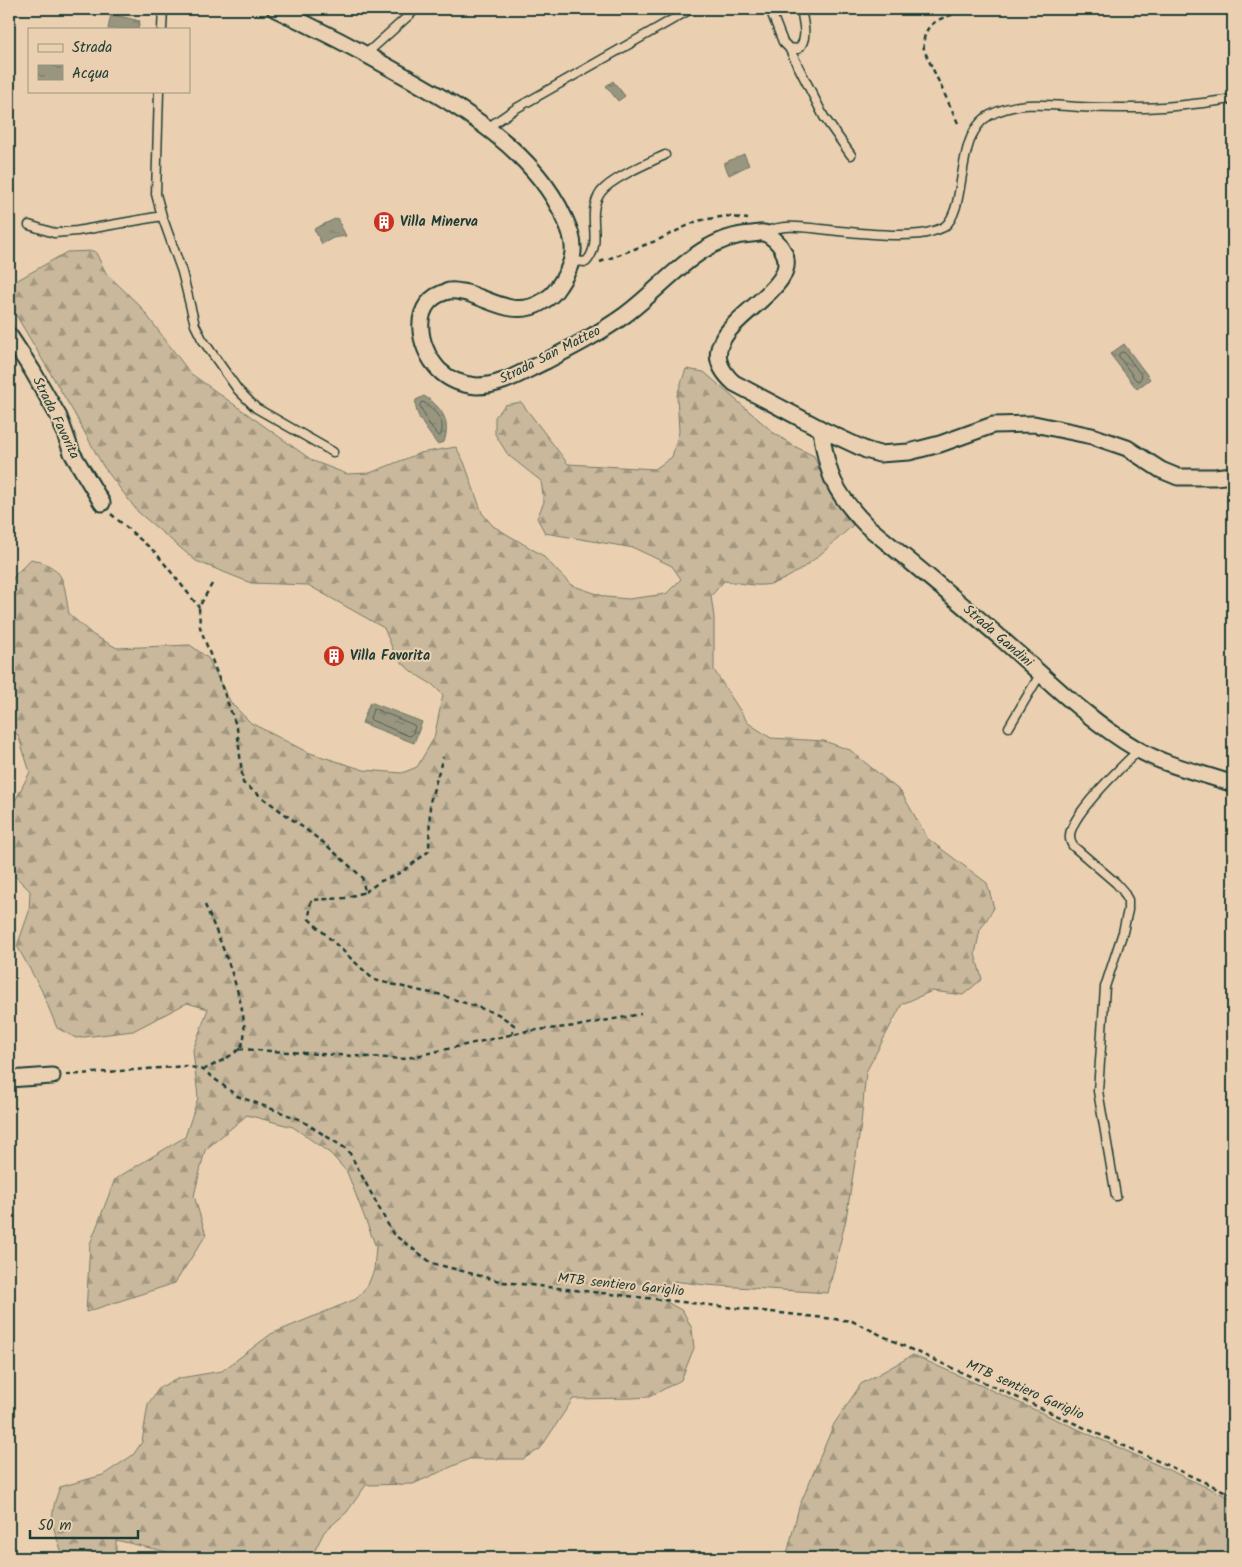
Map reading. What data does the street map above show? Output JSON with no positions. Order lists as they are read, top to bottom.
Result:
{
  "streets": {
    "street": ["Strada San Matteo", "Strada Favorita", "Strada Gandini"],
    "path": ["MTB sentiero Gariglio"]
  },
  "places": {
    "building": ["Villa Minerva", "Villa Favorita"]
  },
  "legend": ["Strada", "Acqua"],
  "scale_bar": "50 m"
}
